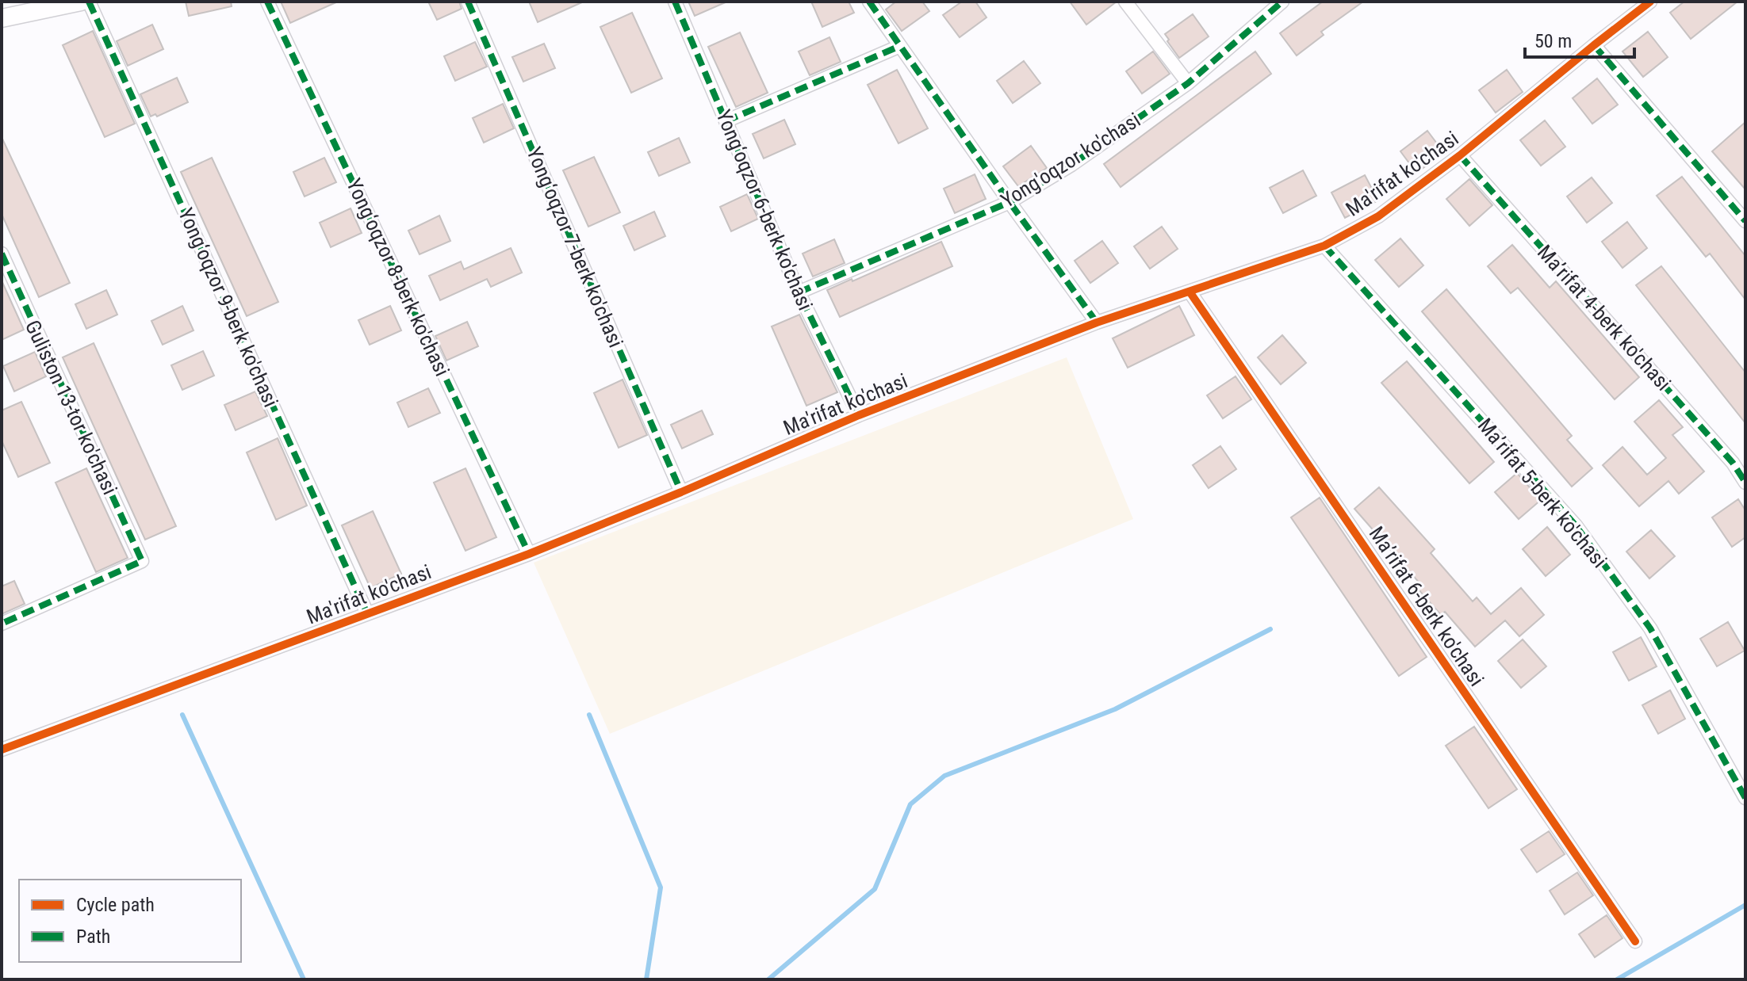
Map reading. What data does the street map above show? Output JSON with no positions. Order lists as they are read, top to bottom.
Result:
{
  "streets": {
    "street": [
      "Yong'oqzor ko'chasi",
      "Ma'rifat ko'chasi",
      "Yong‘oqzor 6-berk ko'chasi",
      "Yong‘oqzor 7-berk ko'chasi",
      "Yong‘oqzor 8-berk ko'chasi",
      "Yong‘oqzor 9-berk ko'chasi",
      "Ma’rifat 4-berk ko'chasi",
      "Guliston 13-tor ko'chasi",
      "Ma’rifat 5-berk ko'chasi",
      "Ma’rifat 6-berk ko'chasi"
    ]
  },
  "crossings": [
    ["Yong'oqzor ko'chasi", "Yong‘oqzor 6-berk ko'chasi"],
    ["Ma'rifat ko'chasi", "Yong‘oqzor 6-berk ko'chasi"],
    ["Ma'rifat ko'chasi", "Yong‘oqzor 7-berk ko'chasi"],
    ["Ma'rifat ko'chasi", "Yong‘oqzor 8-berk ko'chasi"],
    ["Ma'rifat ko'chasi", "Yong‘oqzor 9-berk ko'chasi"],
    ["Ma'rifat ko'chasi", "Ma’rifat 4-berk ko'chasi"],
    ["Ma'rifat ko'chasi", "Ma’rifat 5-berk ko'chasi"],
    ["Ma'rifat ko'chasi", "Ma’rifat 6-berk ko'chasi"]
  ],
  "legend": ["Cycle path", "Path"],
  "scale_bar": "50 m"
}
